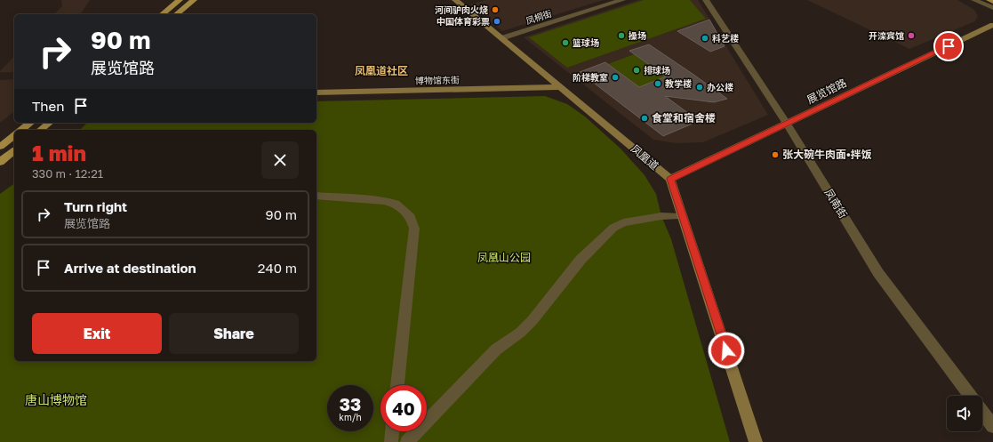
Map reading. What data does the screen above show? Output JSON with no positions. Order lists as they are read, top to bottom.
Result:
{
  "streets": {
    "street": [
      "凤桐街",
      "博物馆东街",
      "展览馆路",
      "凤凰道",
      "凤南街"
    ]
  },
  "crossings": [
    ["凤桐街", "凤凰道"],
    ["博物馆东街", "凤凰道"],
    ["展览馆路", "凤凰道"],
    ["展览馆路", "凤南街"]
  ],
  "districts": ["凤凰道社区"],
  "parks": ["凤凰山公园", "唐山博物馆"],
  "places": [
    "河间驴肉火烧",
    "中国体育彩票",
    "操场",
    "开滦宾馆",
    "科艺楼",
    "篮球场",
    "排球场",
    "阶梯教室",
    "教学楼",
    "办公楼",
    "食堂和宿舍楼",
    "张大碗牛肉面•拌饭"
  ],
  "page": {
    "turn": ["90 m", "展览馆路"],
    "then": "Then",
    "heading": ["1 min", "330 m · 12:21"],
    "list": [
      {
        "name": "Turn right",
        "note": "展览馆路",
        "value": "90 m"
      },
      {
        "name": "Arrive at destination",
        "value": "240 m"
      }
    ],
    "buttons": ["Exit", "Share"],
    "speed": "33 km/h",
    "limit": "40"
  }
}
